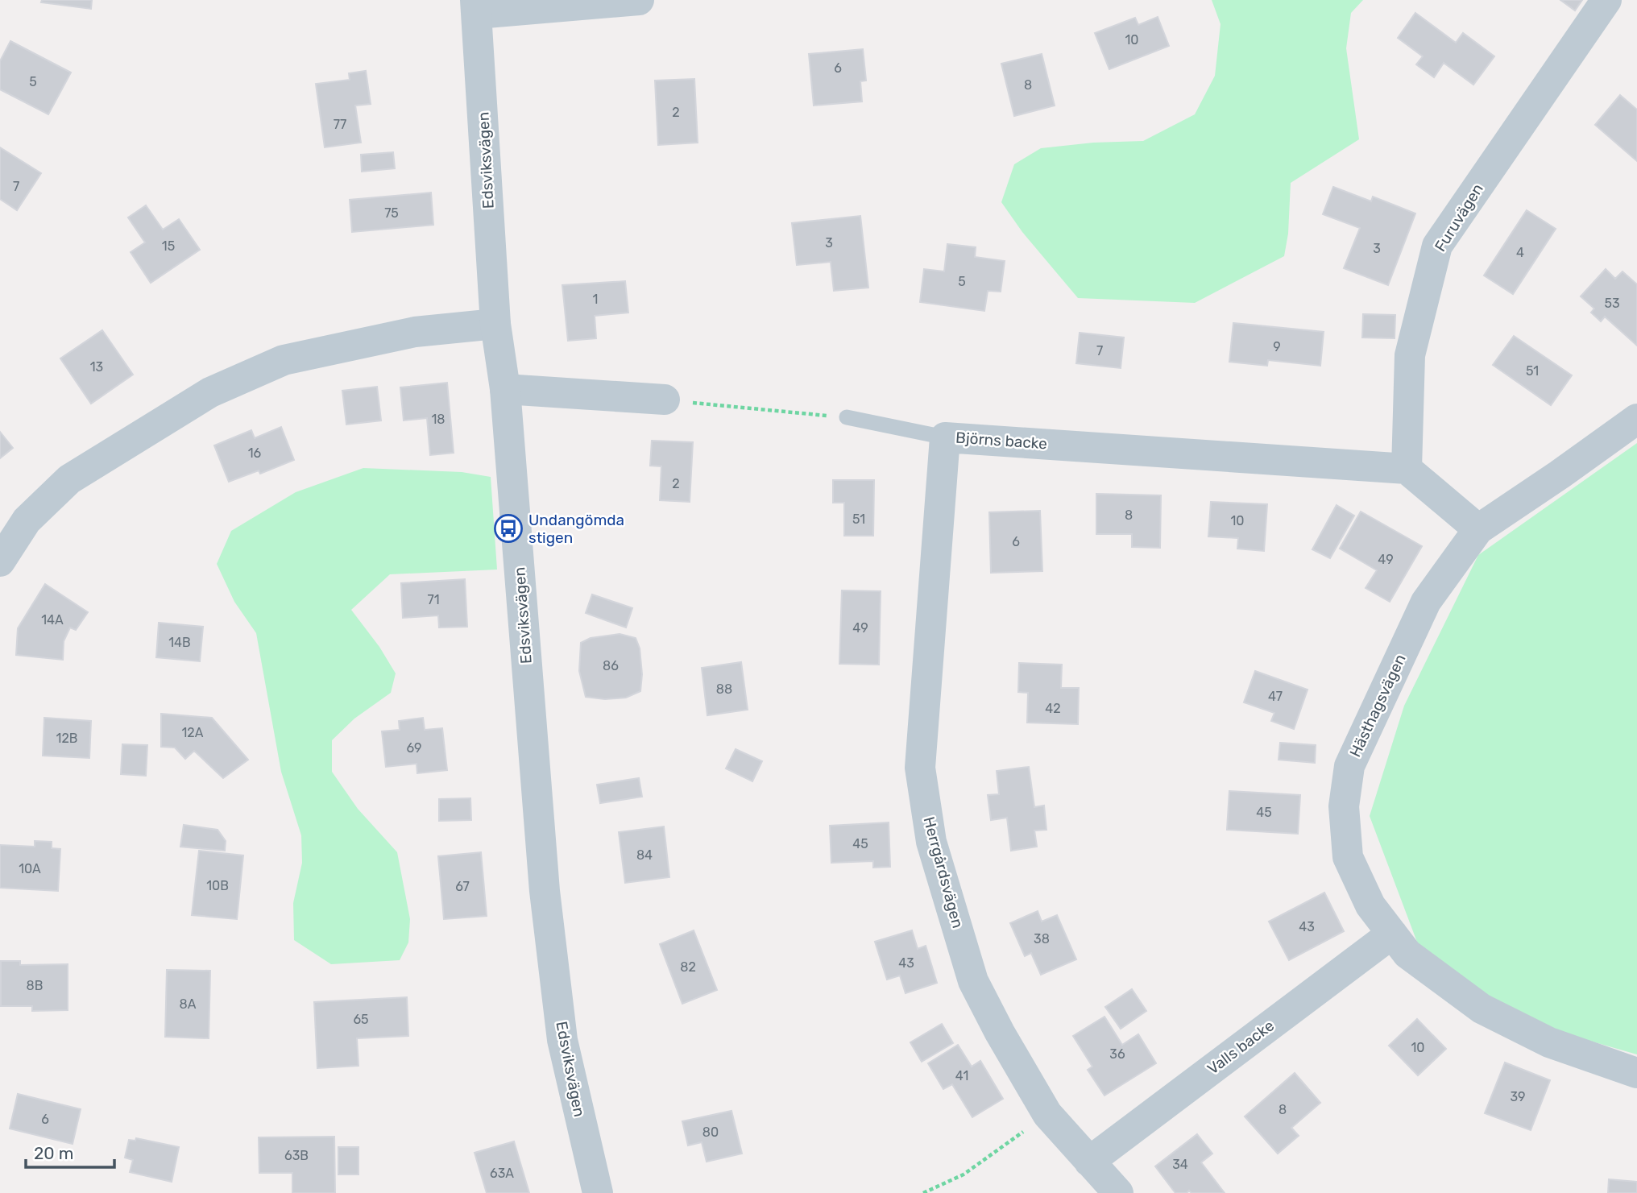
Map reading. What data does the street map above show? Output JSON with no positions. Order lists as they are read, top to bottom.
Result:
{
  "streets": {
    "street": [
      "Edsviksvägen",
      "Furuvägen",
      "Björns backe",
      "Hästhagsvägen",
      "Herrgårdsvägen",
      "Valls backe"
    ]
  },
  "crossings": [
    ["Furuvägen", "Björns backe"],
    ["Björns backe", "Herrgårdsvägen"],
    ["Hästhagsvägen", "Valls backe"],
    ["Herrgårdsvägen", "Valls backe"]
  ],
  "places": {
    "bus stop": ["Undangömda stigen"]
  },
  "house_numbers": [
    "10",
    "6",
    "5",
    "8",
    "2",
    "77",
    "7",
    "75",
    "3",
    "15",
    "3",
    "4",
    "5",
    "1",
    "53",
    "9",
    "7",
    "13",
    "51",
    "18",
    "16",
    "2",
    "8",
    "51",
    "10",
    "6",
    "49",
    "71",
    "14A",
    "49",
    "14B",
    "86",
    "88",
    "47",
    "42",
    "12A",
    "12B",
    "69",
    "45",
    "45",
    "84",
    "10A",
    "10B",
    "67",
    "43",
    "38",
    "43",
    "82",
    "8B",
    "8A",
    "65",
    "10",
    "36",
    "41",
    "39",
    "8",
    "6",
    "80",
    "63B",
    "34",
    "63A"
  ],
  "scale_bar": "20 m"
}
